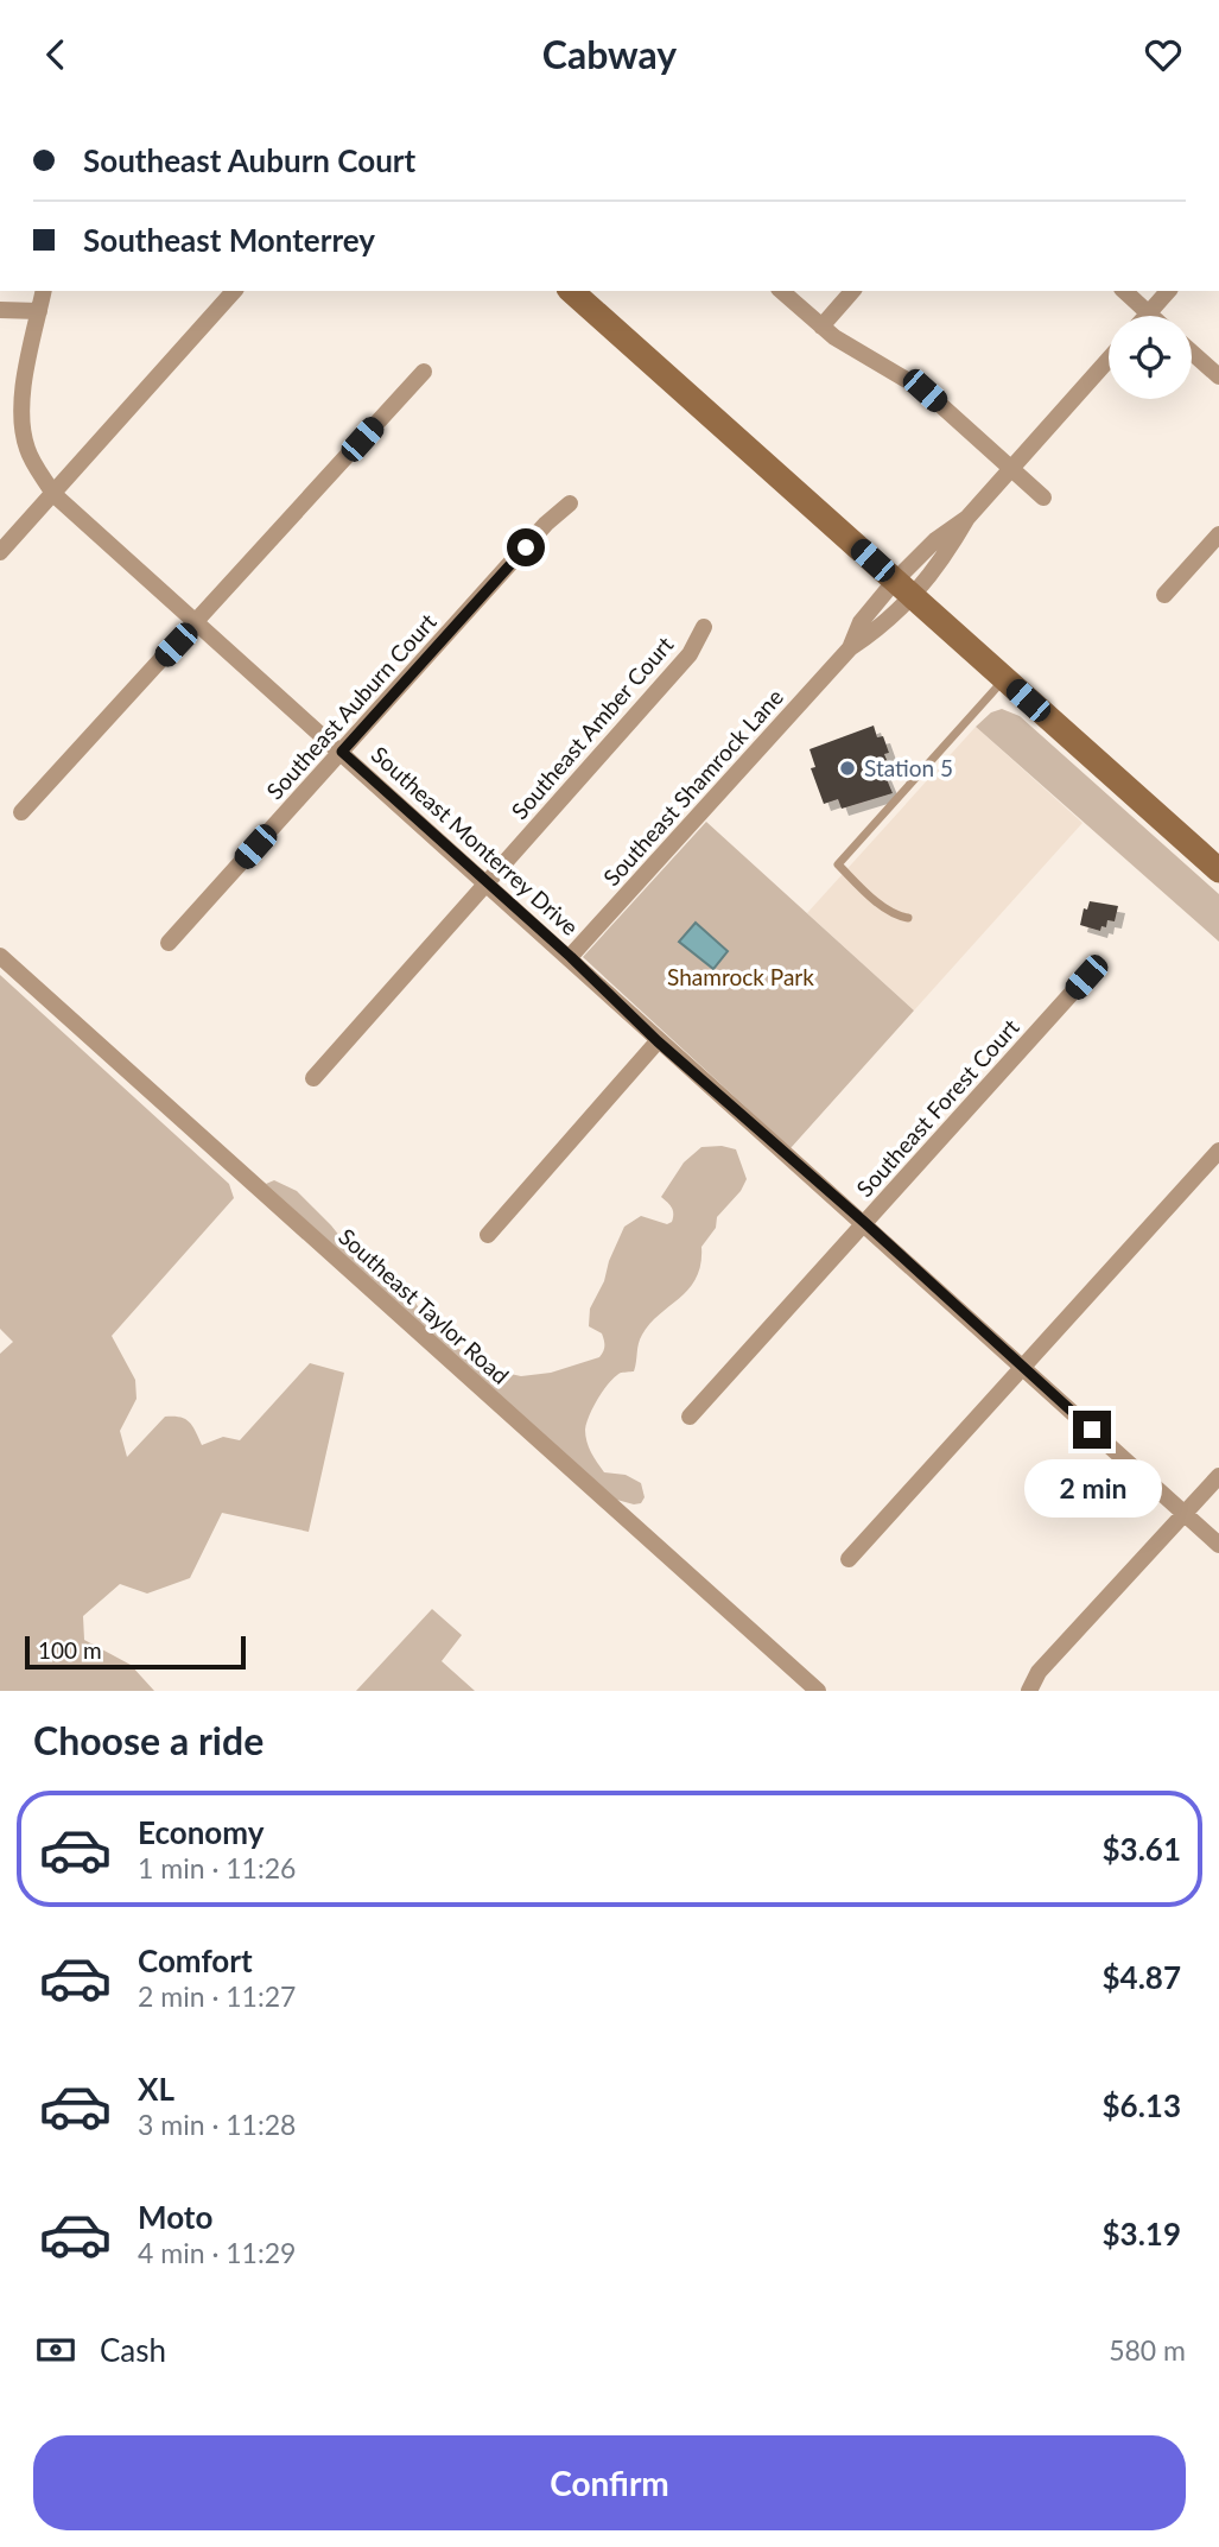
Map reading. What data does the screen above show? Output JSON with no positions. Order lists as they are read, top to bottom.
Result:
{
  "streets": {
    "street": [
      "Southeast Auburn Court",
      "Southeast Amber Court",
      "Southeast Shamrock Lane",
      "Southeast Monterrey Drive",
      "Southeast Forest Court",
      "Southeast Taylor Road"
    ]
  },
  "crossings": [
    ["Southeast Auburn Court", "Southeast Monterrey Drive"],
    ["Southeast Amber Court", "Southeast Monterrey Drive"],
    ["Southeast Shamrock Lane", "Southeast Monterrey Drive"],
    ["Southeast Monterrey Drive", "Southeast Forest Court"]
  ],
  "parks": ["Shamrock Park"],
  "places": ["Station 5"],
  "scale_bar": "100 m",
  "page": {
    "header": "Cabway",
    "banner": ["Southeast Auburn Court", "Southeast Monterrey"],
    "bubble": "2 min",
    "scale": "100 m",
    "heading": "Choose a ride",
    "list": [
      {
        "name": "Economy",
        "note": "1 min · 11:26",
        "value": "$3.61"
      },
      {
        "name": "Comfort",
        "note": "2 min · 11:27",
        "value": "$4.87"
      },
      {
        "name": "XL",
        "note": "3 min · 11:28",
        "value": "$6.13"
      },
      {
        "name": "Moto",
        "note": "4 min · 11:29",
        "value": "$3.19"
      }
    ],
    "pay": ["Cash", "580 m"],
    "buttons": "Confirm"
  }
}
